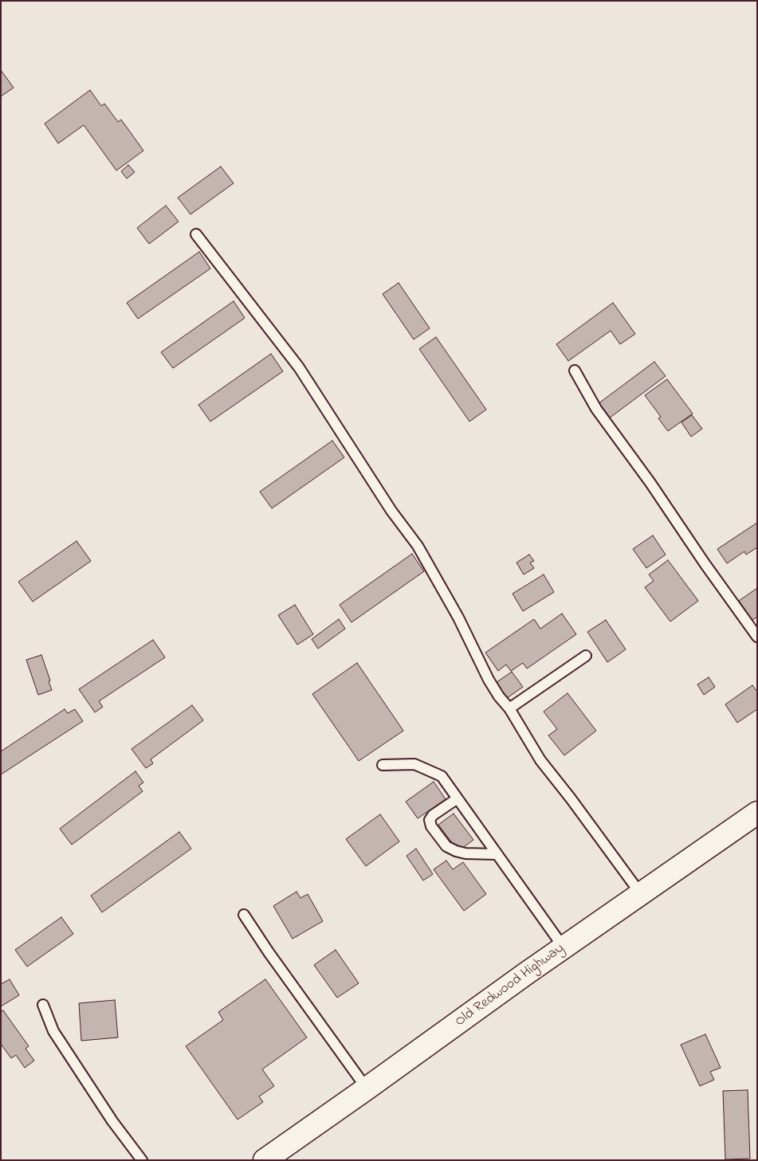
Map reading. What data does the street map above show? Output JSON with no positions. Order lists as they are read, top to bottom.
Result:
{
  "streets": {
    "main road": ["Old Redwood Highway"]
  }
}
